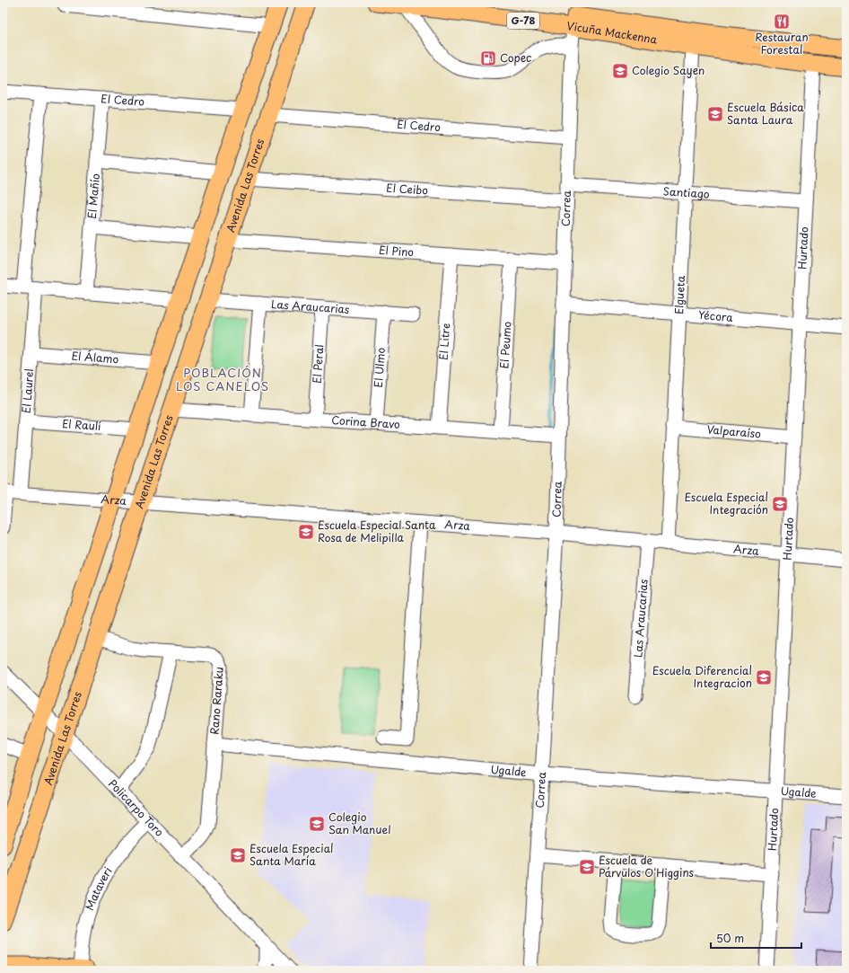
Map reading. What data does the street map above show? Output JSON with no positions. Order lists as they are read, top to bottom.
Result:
{
  "streets": {
    "main road": ["G-78", "Vicuña Mackenna", "Avenida Las Torres"],
    "street": [
      "El Cedro",
      "El Ceibo",
      "Santiago",
      "El Mañío",
      "Correa",
      "Hurtado",
      "El Pino",
      "Elgueta",
      "Las Araucarias",
      "Yécora",
      "El Litre",
      "El Peumo",
      "El Álamo",
      "El Peral",
      "El Ulmo",
      "El Laurel",
      "Corina Bravo",
      "El Raulí",
      "Valparaíso",
      "Arza",
      "Rano Raraku",
      "Ugalde",
      "Policarpo Toro",
      "Mataveri"
    ]
  },
  "crossings": [
    ["Vicuña Mackenna", "Correa"],
    ["Vicuña Mackenna", "Hurtado"],
    ["Vicuña Mackenna", "Elgueta"],
    ["El Cedro", "Avenida Las Torres"],
    ["El Cedro", "El Mañío"],
    ["El Cedro", "Correa"],
    ["El Cedro", "El Laurel"],
    ["Avenida Las Torres", "El Ceibo"],
    ["Avenida Las Torres", "El Pino"],
    ["Avenida Las Torres", "Las Araucarias"],
    ["Avenida Las Torres", "Corina Bravo"],
    ["Avenida Las Torres", "Arza"],
    ["Avenida Las Torres", "Rano Raraku"],
    ["Avenida Las Torres", "Policarpo Toro"],
    ["El Ceibo", "Correa"],
    ["Santiago", "Correa"],
    ["Santiago", "Hurtado"],
    ["Santiago", "Elgueta"],
    ["Correa", "El Pino"],
    ["Correa", "Yécora"],
    ["Correa", "Corina Bravo"],
    ["Correa", "Arza"],
    ["Correa", "Ugalde"],
    ["Hurtado", "Yécora"],
    ["Hurtado", "Valparaíso"],
    ["Hurtado", "Arza"],
    ["Hurtado", "Ugalde"],
    ["El Pino", "El Litre"],
    ["El Pino", "El Peumo"],
    ["Elgueta", "Yécora"],
    ["Elgueta", "Valparaíso"],
    ["Elgueta", "Arza"],
    ["Las Araucarias", "El Peral"],
    ["Las Araucarias", "El Ulmo"],
    ["Las Araucarias", "Arza"],
    ["El Litre", "Corina Bravo"],
    ["El Peumo", "Corina Bravo"],
    ["El Álamo", "El Laurel"],
    ["El Peral", "Corina Bravo"],
    ["El Ulmo", "Corina Bravo"],
    ["El Laurel", "El Raulí"],
    ["El Laurel", "Arza"],
    ["Rano Raraku", "Ugalde"],
    ["Rano Raraku", "Policarpo Toro"],
    ["Policarpo Toro", "Mataveri"]
  ],
  "districts": ["POBLACIÓN LOS CANELOS"],
  "places": {
    "restaurant": ["Restauran Forestal"],
    "fuel station": ["Copec"],
    "school or university": [
      "Colegio Sayen",
      "Escuela Básica Santa Laura",
      "Escuela Especial Integración",
      "Escuela Especial Santa Rosa de Melipilla",
      "Escuela Diferencial Integracion",
      "Colegio San Manuel",
      "Escuela Especial Santa María",
      "Escuela de Párvulos O'Higgins"
    ]
  },
  "scale_bar": "50 m"
}
